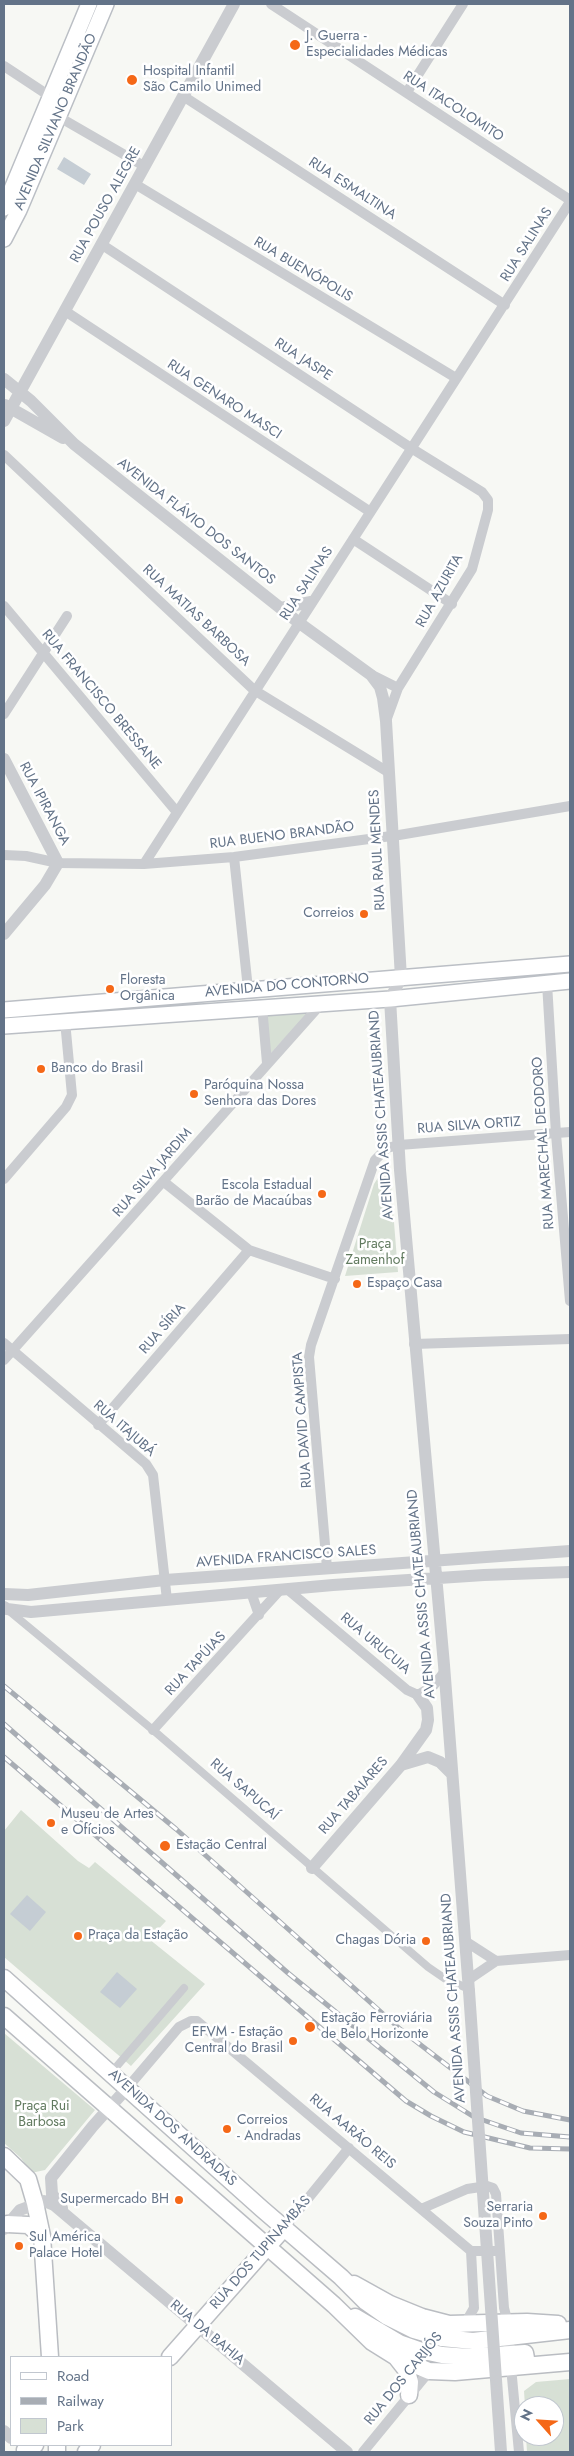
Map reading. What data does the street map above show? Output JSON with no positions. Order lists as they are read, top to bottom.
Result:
{
  "streets": {
    "main road": [
      "AVENIDA SILVIANO BRANDÃO",
      "AVENIDA DO CONTORNO",
      "AVENIDA DOS ANDRADAS",
      "RUA DOS TUPINAMBÁS"
    ],
    "street": [
      "RUA ITACOLOMITO",
      "RUA ESMALTINA",
      "RUA POUSO ALEGRE",
      "RUA SALINAS",
      "RUA BUENÓPOLIS",
      "RUA JASPE",
      "RUA GENARO MASCI",
      "AVENIDA FLÁVIO DOS SANTOS",
      "RUA AZURITA",
      "RUA MATIAS BARBOSA",
      "RUA FRANCISCO BRESSANE",
      "RUA IPIRANGA",
      "RUA BUENO BRANDÃO",
      "RUA RAUL MENDES",
      "AVENIDA ASSIS CHATEAUBRIAND",
      "RUA SILVA ORTIZ",
      "RUA MARECHAL DEODORO",
      "RUA SILVA JARDIM",
      "RUA SÍRIA",
      "RUA DAVID CAMPISTA",
      "RUA ITAJUBÁ",
      "AVENIDA FRANCISCO SALES",
      "RUA URUCUIA",
      "RUA TAPÚIAS",
      "RUA SAPUCAÍ",
      "RUA TABAIARES",
      "RUA AARÃO REIS",
      "RUA DA BAHIA",
      "RUA DOS CARIJÓS"
    ]
  },
  "crossings": [
    ["RUA ITACOLOMITO", "RUA SALINAS"],
    ["RUA ESMALTINA", "RUA POUSO ALEGRE"],
    ["RUA ESMALTINA", "RUA SALINAS"],
    ["RUA POUSO ALEGRE", "RUA BUENÓPOLIS"],
    ["RUA POUSO ALEGRE", "RUA JASPE"],
    ["RUA POUSO ALEGRE", "RUA GENARO MASCI"],
    ["RUA POUSO ALEGRE", "AVENIDA FLÁVIO DOS SANTOS"],
    ["RUA SALINAS", "RUA BUENÓPOLIS"],
    ["RUA SALINAS", "RUA JASPE"],
    ["RUA SALINAS", "RUA GENARO MASCI"],
    ["RUA SALINAS", "AVENIDA FLÁVIO DOS SANTOS"],
    ["RUA SALINAS", "RUA MATIAS BARBOSA"],
    ["RUA SALINAS", "RUA FRANCISCO BRESSANE"],
    ["RUA SALINAS", "RUA BUENO BRANDÃO"],
    ["RUA JASPE", "RUA AZURITA"],
    ["RUA AZURITA", "RUA RAUL MENDES"],
    ["RUA MATIAS BARBOSA", "RUA RAUL MENDES"],
    ["RUA BUENO BRANDÃO", "RUA RAUL MENDES"],
    ["RUA RAUL MENDES", "AVENIDA DO CONTORNO"],
    ["RUA RAUL MENDES", "AVENIDA ASSIS CHATEAUBRIAND"],
    ["AVENIDA DO CONTORNO", "AVENIDA ASSIS CHATEAUBRIAND"],
    ["AVENIDA DO CONTORNO", "RUA MARECHAL DEODORO"],
    ["AVENIDA DO CONTORNO", "RUA SILVA JARDIM"],
    ["AVENIDA ASSIS CHATEAUBRIAND", "RUA SILVA ORTIZ"],
    ["AVENIDA ASSIS CHATEAUBRIAND", "RUA DAVID CAMPISTA"],
    ["AVENIDA ASSIS CHATEAUBRIAND", "AVENIDA FRANCISCO SALES"],
    ["AVENIDA ASSIS CHATEAUBRIAND", "RUA SAPUCAÍ"],
    ["AVENIDA ASSIS CHATEAUBRIAND", "RUA TABAIARES"],
    ["RUA SILVA ORTIZ", "RUA MARECHAL DEODORO"],
    ["RUA SILVA ORTIZ", "RUA DAVID CAMPISTA"],
    ["RUA SILVA JARDIM", "RUA ITAJUBÁ"],
    ["RUA SÍRIA", "RUA ITAJUBÁ"],
    ["RUA DAVID CAMPISTA", "AVENIDA FRANCISCO SALES"],
    ["RUA ITAJUBÁ", "AVENIDA FRANCISCO SALES"],
    ["RUA URUCUIA", "RUA TAPÚIAS"],
    ["RUA TAPÚIAS", "RUA SAPUCAÍ"],
    ["RUA SAPUCAÍ", "RUA TABAIARES"],
    ["AVENIDA DOS ANDRADAS", "RUA AARÃO REIS"],
    ["AVENIDA DOS ANDRADAS", "RUA DOS TUPINAMBÁS"],
    ["AVENIDA DOS ANDRADAS", "RUA DOS CARIJÓS"],
    ["RUA AARÃO REIS", "RUA DOS TUPINAMBÁS"],
    ["RUA DOS TUPINAMBÁS", "RUA DA BAHIA"]
  ],
  "parks": ["Praça Zamenhof", "Praça Rui Barbosa"],
  "places": [
    "J. Guerra - Especialidades Médicas",
    "Hospital Infantil São Camilo Unimed",
    "Correios",
    "Floresta Orgânica",
    "Banco do Brasil",
    "Paróquina Nossa Senhora das Dores",
    "Escola Estadual Barão de Macaúbas",
    "Espaço Casa",
    "Museu de Artes e Ofícios",
    "Estação Central",
    "Praça da Estação",
    "Chagas Dória",
    "Estação Ferroviária de Belo Horizonte",
    "EFVM - Estação Central do Brasil",
    "Correios - Andradas",
    "Supermercado BH",
    "Serraria Souza Pinto",
    "Sul América Palace Hotel"
  ],
  "legend": ["Road", "Railway", "Park"],
  "north": "top left"
}
